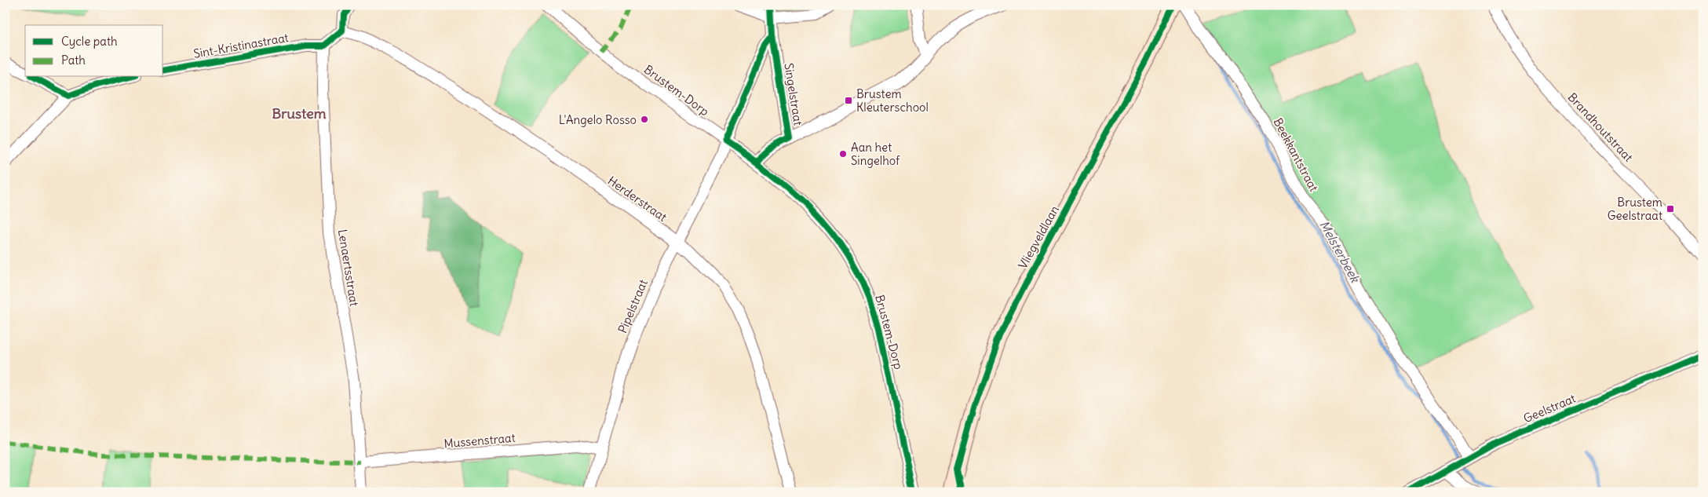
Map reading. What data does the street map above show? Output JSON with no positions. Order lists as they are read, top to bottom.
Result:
{
  "streets": {
    "main road": ["Vliegveldlaan"],
    "street": [
      "Sint-Kristinastraat",
      "Brustem-Dorp",
      "Singelstraat",
      "Brandhoutstraat",
      "Beekkantstraat",
      "Herderstraat",
      "Lenaertsstraat",
      "Pipelstraat",
      "Geelstraat",
      "Mussenstraat"
    ]
  },
  "crossings": [
    ["Sint-Kristinastraat", "Lenaertsstraat"],
    ["Brustem-Dorp", "Singelstraat"],
    ["Brustem-Dorp", "Pipelstraat"],
    ["Beekkantstraat", "Geelstraat"],
    ["Herderstraat", "Pipelstraat"],
    ["Lenaertsstraat", "Mussenstraat"],
    ["Pipelstraat", "Mussenstraat"]
  ],
  "districts": ["Brustem"],
  "water": ["Melsterbeek"],
  "places": {
    "transit": ["Brustem Kleuterschool", "Brustem Geelstraat"],
    "other": ["L'Angelo Rosso", "Aan het Singelhof"]
  },
  "legend": ["Cycle path", "Path"]
}
